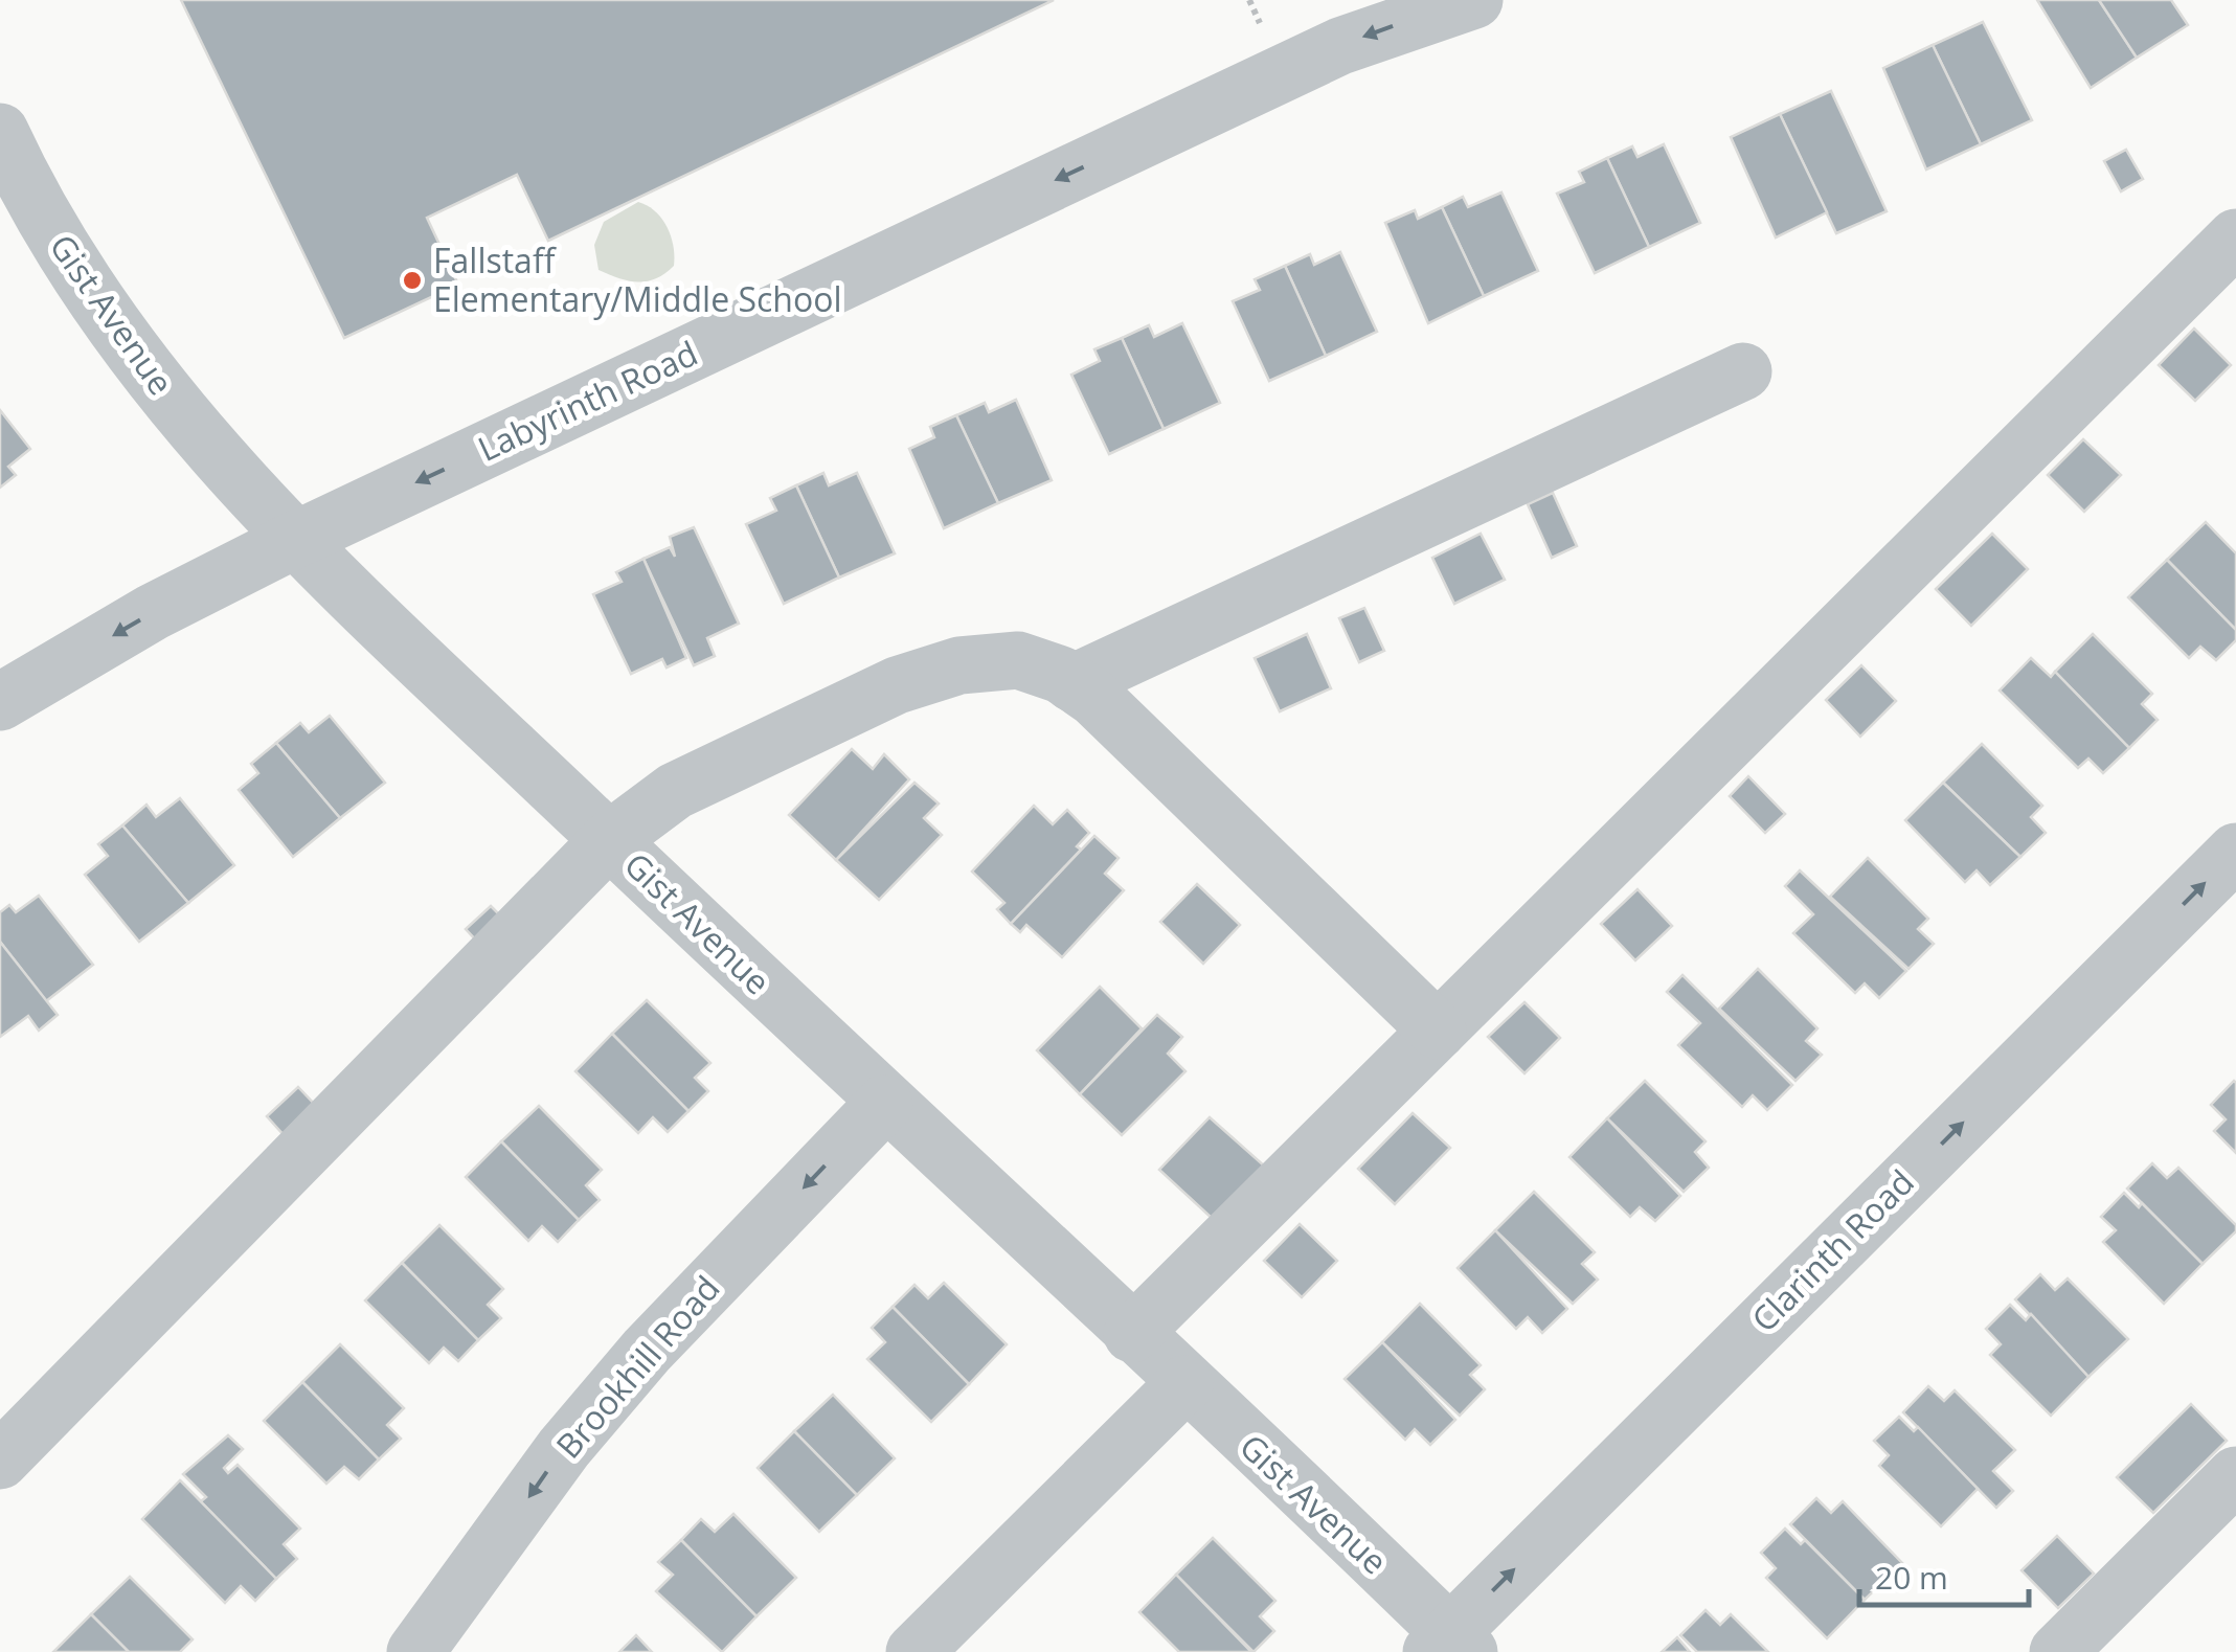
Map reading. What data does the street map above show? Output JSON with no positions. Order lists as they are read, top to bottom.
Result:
{
  "streets": {
    "street": [
      "Gist Avenue",
      "Labyrinth Road",
      "Clarinth Road",
      "Brookhill Road"
    ]
  },
  "crossings": [
    ["Gist Avenue", "Labyrinth Road"],
    ["Gist Avenue", "Clarinth Road"],
    ["Gist Avenue", "Brookhill Road"]
  ],
  "places": ["Fallstaff Elementary/Middle School"],
  "scale_bar": "20 m"
}
